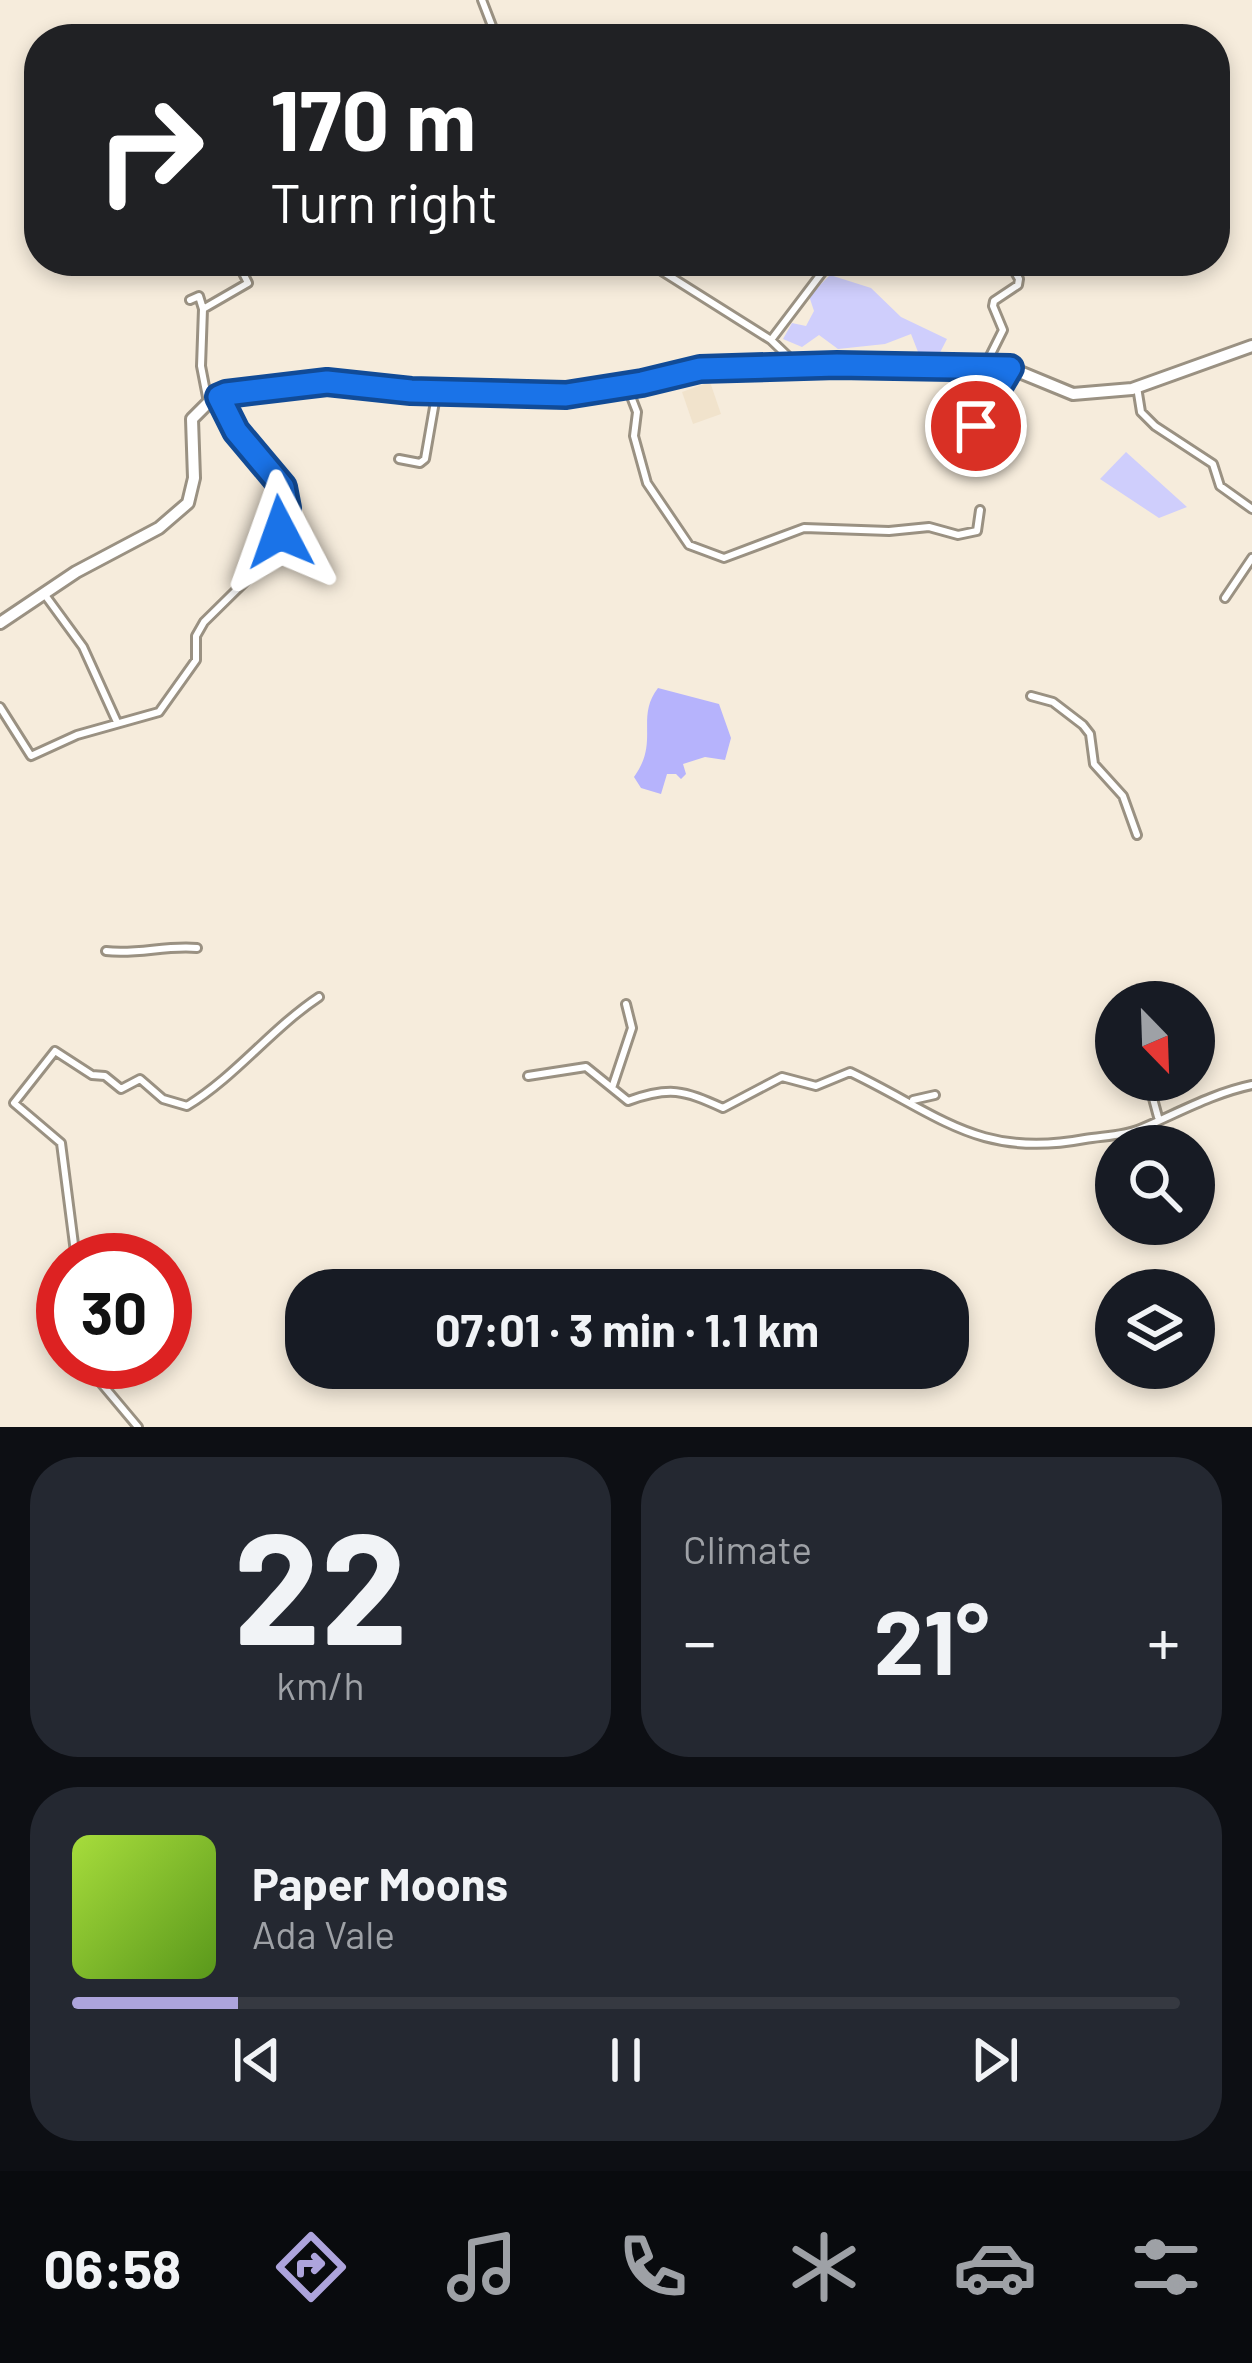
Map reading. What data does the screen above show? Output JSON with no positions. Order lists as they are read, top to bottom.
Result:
{
  "north": "bottom right",
  "page": {
    "turn": ["170 m", "Turn right"],
    "limit": "30",
    "trip": "07:01 · 3 min · 1.1 km",
    "tile": [
      ["22", "km/h"],
      "Climate"
    ],
    "heat": ["−", "21°", "+"],
    "song": ["Paper Moons", "Ada Vale"],
    "tabs": "06:58"
  }
}
